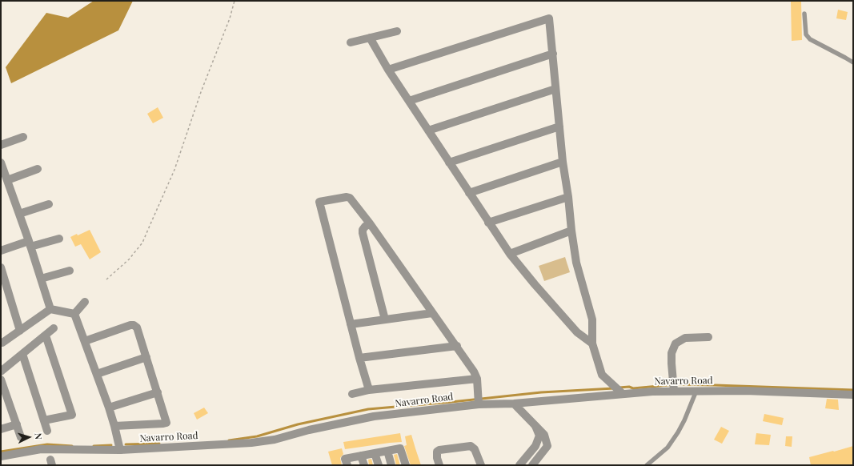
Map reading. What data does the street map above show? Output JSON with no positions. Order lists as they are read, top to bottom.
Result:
{
  "streets": {
    "street": ["Navarro Road"]
  },
  "north": "right"
}
